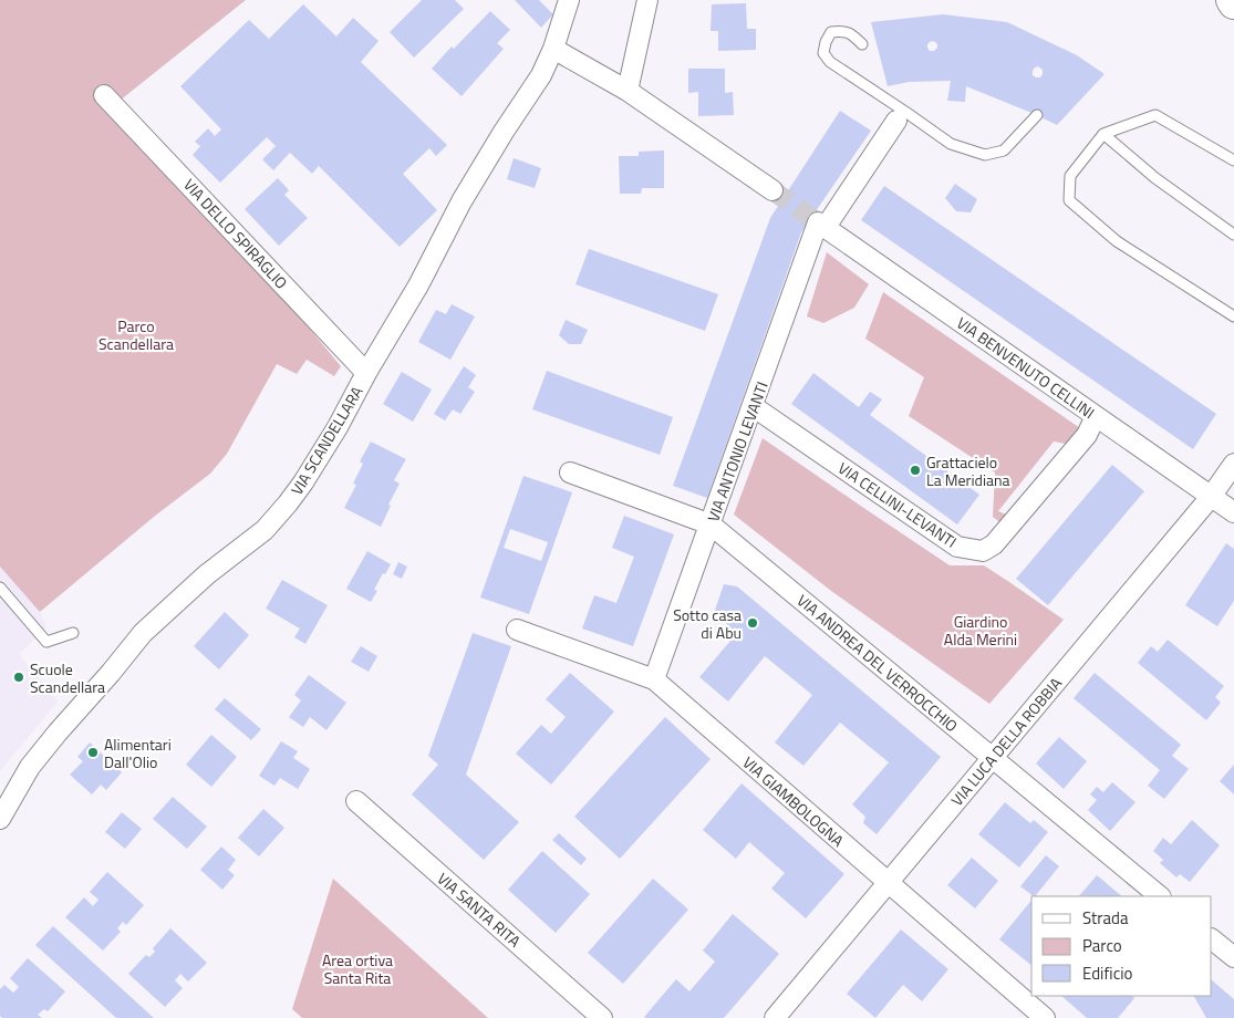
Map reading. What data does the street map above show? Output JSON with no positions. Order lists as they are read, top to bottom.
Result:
{
  "streets": {
    "street": [
      "VIA DELLO SPIRAGLIO",
      "VIA BENVENUTO CELLINI",
      "VIA SCANDELLARA",
      "VIA ANTONIO LEVANTI",
      "VIA CELLINI-LEVANTI",
      "VIA ANDREA DEL VERROCCHIO",
      "VIA LUCA DELLA ROBBIA",
      "VIA GIAMBOLOGNA",
      "VIA SANTA RITA"
    ]
  },
  "crossings": [
    ["VIA DELLO SPIRAGLIO", "VIA SCANDELLARA"],
    ["VIA BENVENUTO CELLINI", "VIA ANTONIO LEVANTI"],
    ["VIA BENVENUTO CELLINI", "VIA CELLINI-LEVANTI"],
    ["VIA BENVENUTO CELLINI", "VIA LUCA DELLA ROBBIA"],
    ["VIA ANTONIO LEVANTI", "VIA CELLINI-LEVANTI"],
    ["VIA ANTONIO LEVANTI", "VIA ANDREA DEL VERROCCHIO"],
    ["VIA ANTONIO LEVANTI", "VIA GIAMBOLOGNA"],
    ["VIA ANDREA DEL VERROCCHIO", "VIA LUCA DELLA ROBBIA"],
    ["VIA LUCA DELLA ROBBIA", "VIA GIAMBOLOGNA"]
  ],
  "parks": ["Parco Scandellara", "Giardino Alda Merini", "Area ortiva Santa Rita"],
  "places": [
    "Grattacielo La Meridiana",
    "Sotto casa di Abu",
    "Scuole Scandellara",
    "Alimentari Dall'Olio"
  ],
  "legend": ["Strada", "Parco", "Edificio"]
}
